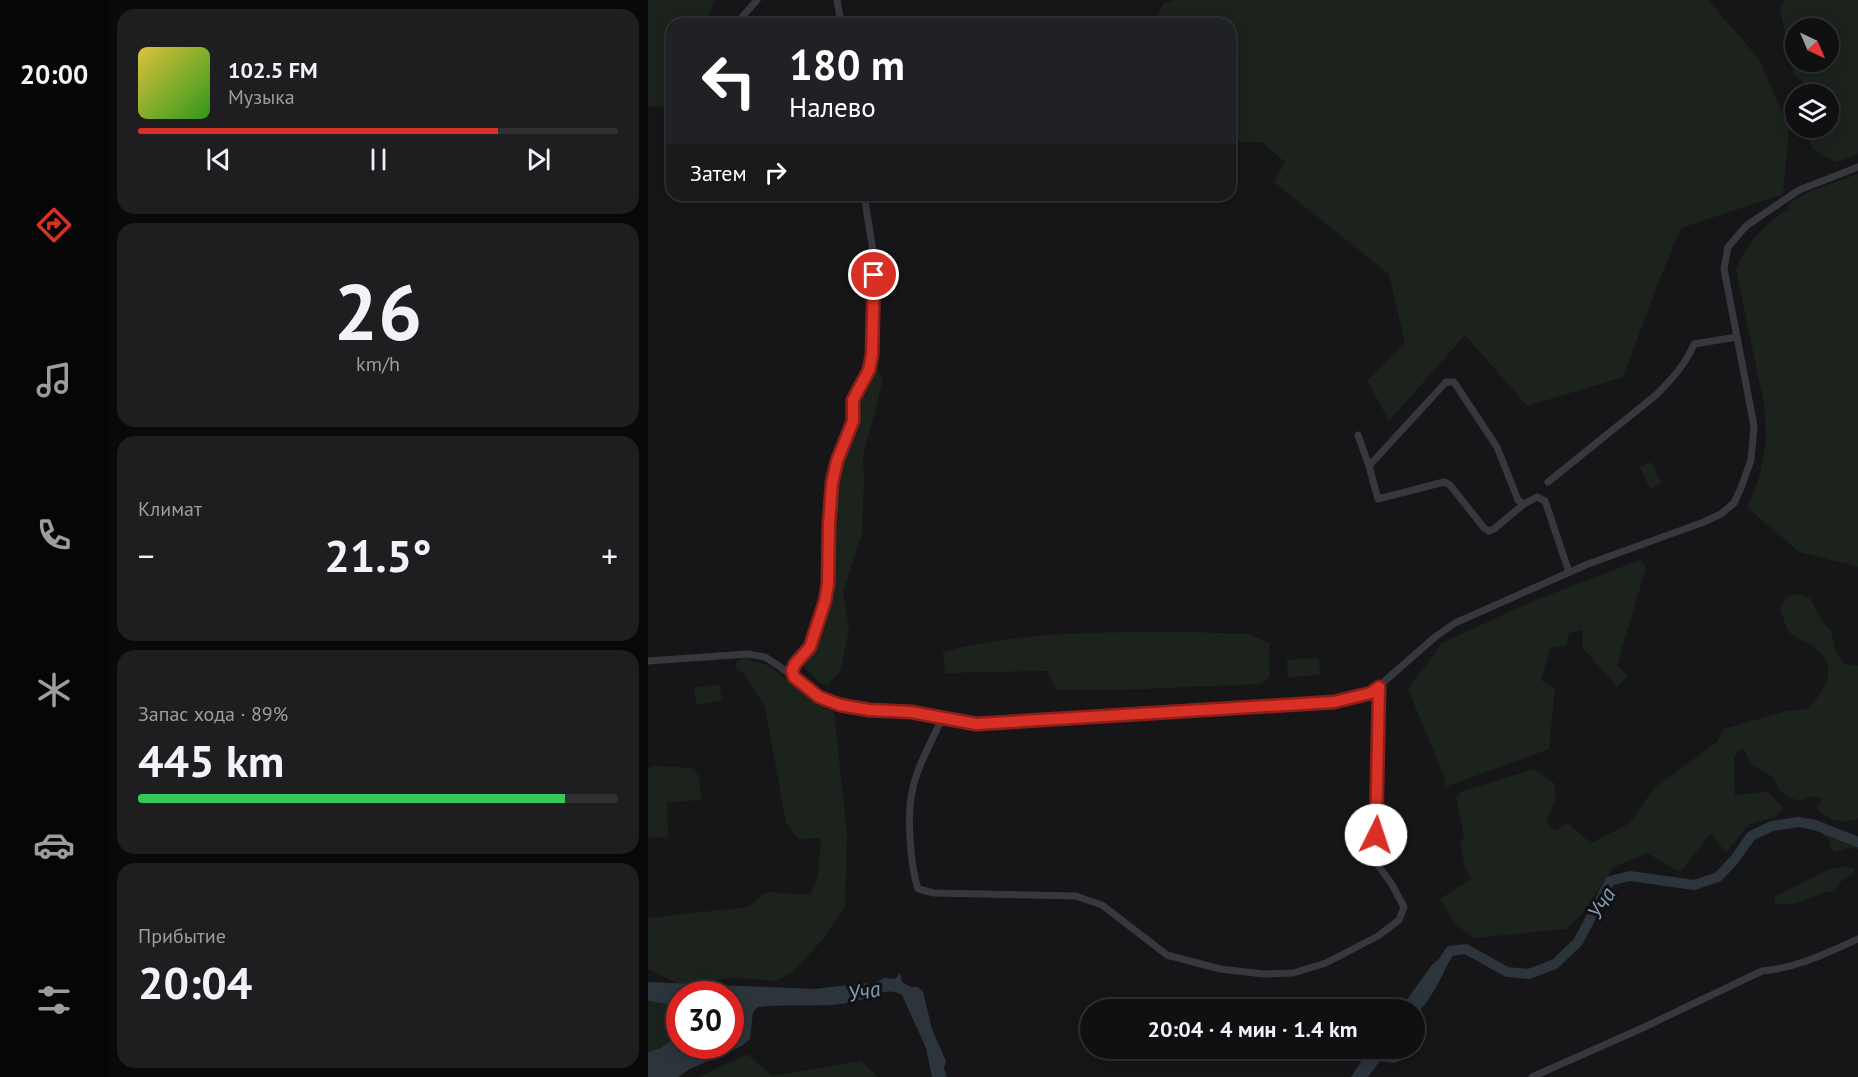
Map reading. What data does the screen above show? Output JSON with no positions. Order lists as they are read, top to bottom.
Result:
{
  "water": ["Уча"],
  "north": "bottom right",
  "page": {
    "tabs": "20:00",
    "turn": ["180 m", "Налево"],
    "song": ["102.5 FM", "Музыка"],
    "then": "Затем",
    "tile": [
      ["26", "km/h"],
      "Климат",
      ["Запас хода · 89%", "445 km"],
      ["Прибытие", "20:04"]
    ],
    "heat": ["−", "21.5°", "+"],
    "limit": "30",
    "trip": "20:04 · 4 мин · 1.4 km"
  }
}
